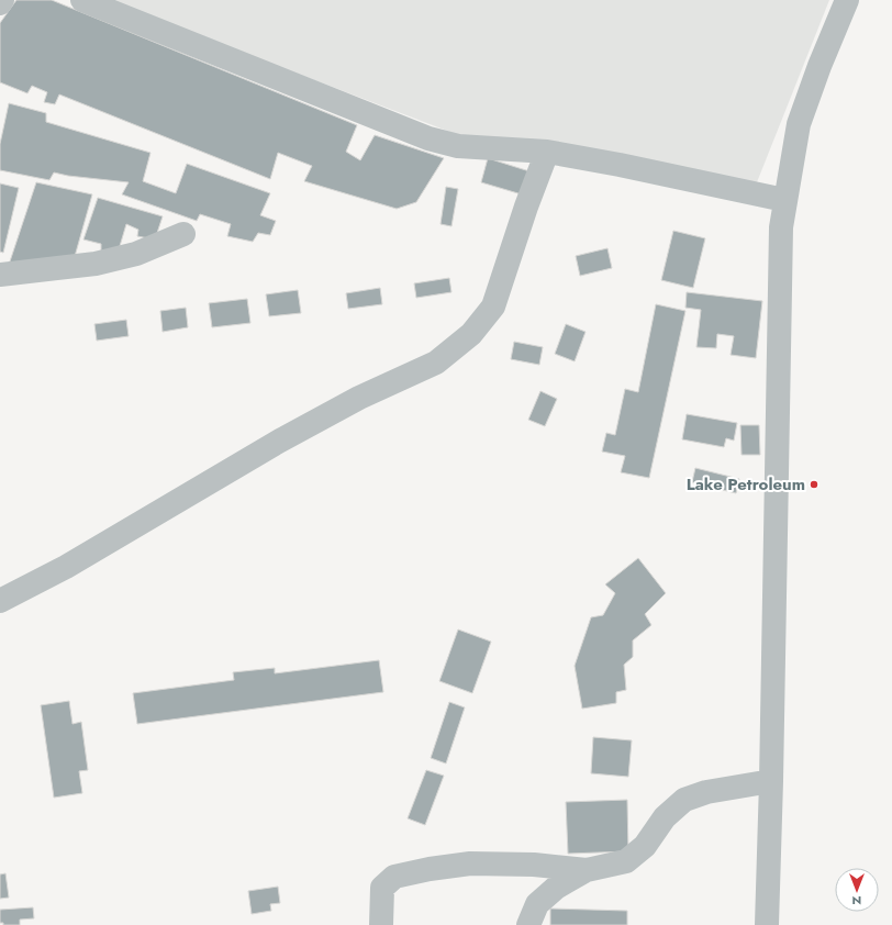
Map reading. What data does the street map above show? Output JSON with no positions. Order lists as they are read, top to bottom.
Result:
{
  "places": ["Lake Petroleum"],
  "north": "bottom"
}
